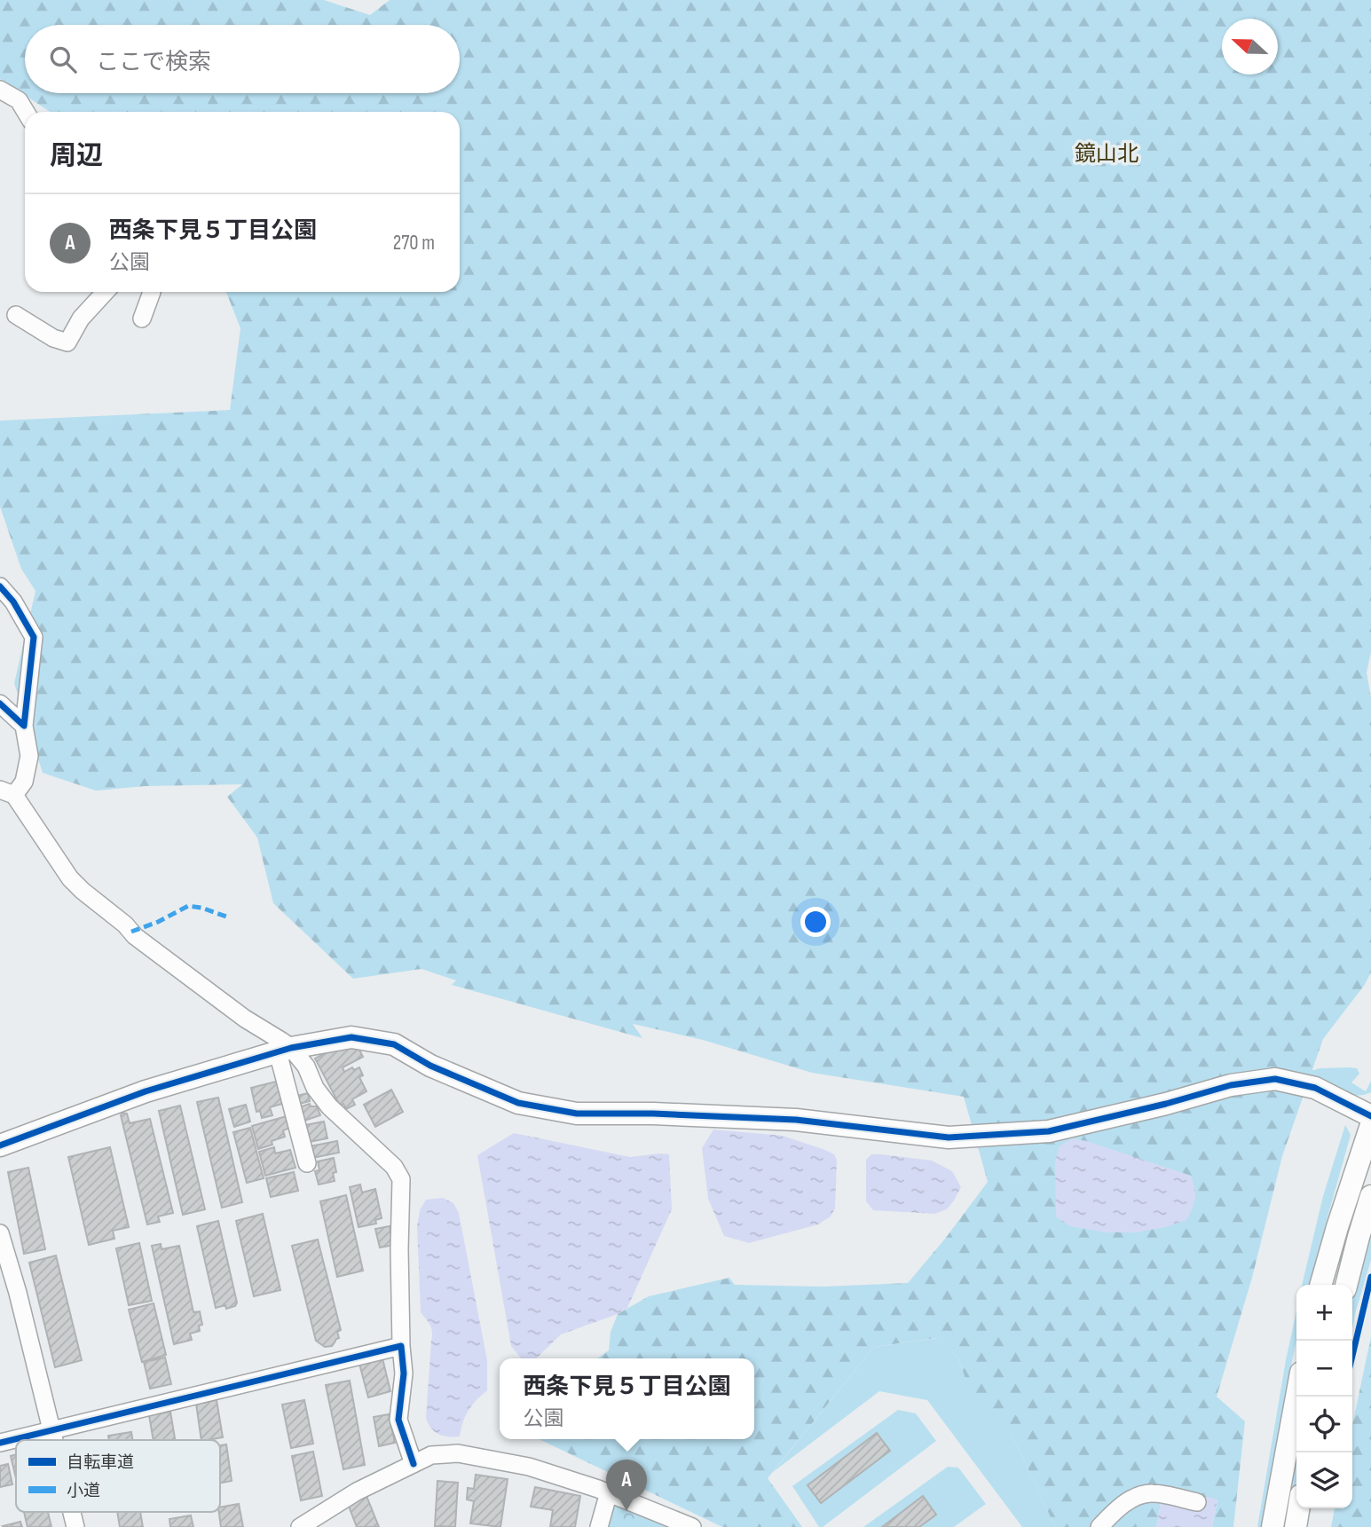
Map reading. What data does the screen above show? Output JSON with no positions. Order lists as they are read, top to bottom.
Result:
{
  "districts": ["鏡山北"],
  "legend": ["自転車道", "小道"],
  "north": "left",
  "page": {
    "search": "ここで検索",
    "heading": "周辺",
    "list": [
      {
        "mark": "A",
        "name": "西条下見５丁目公園",
        "note": "公園",
        "value": "270 m"
      }
    ],
    "map_buttons": ["+", "−"],
    "popup": ["西条下見５丁目公園", "公園"],
    "pins": "A"
  }
}
